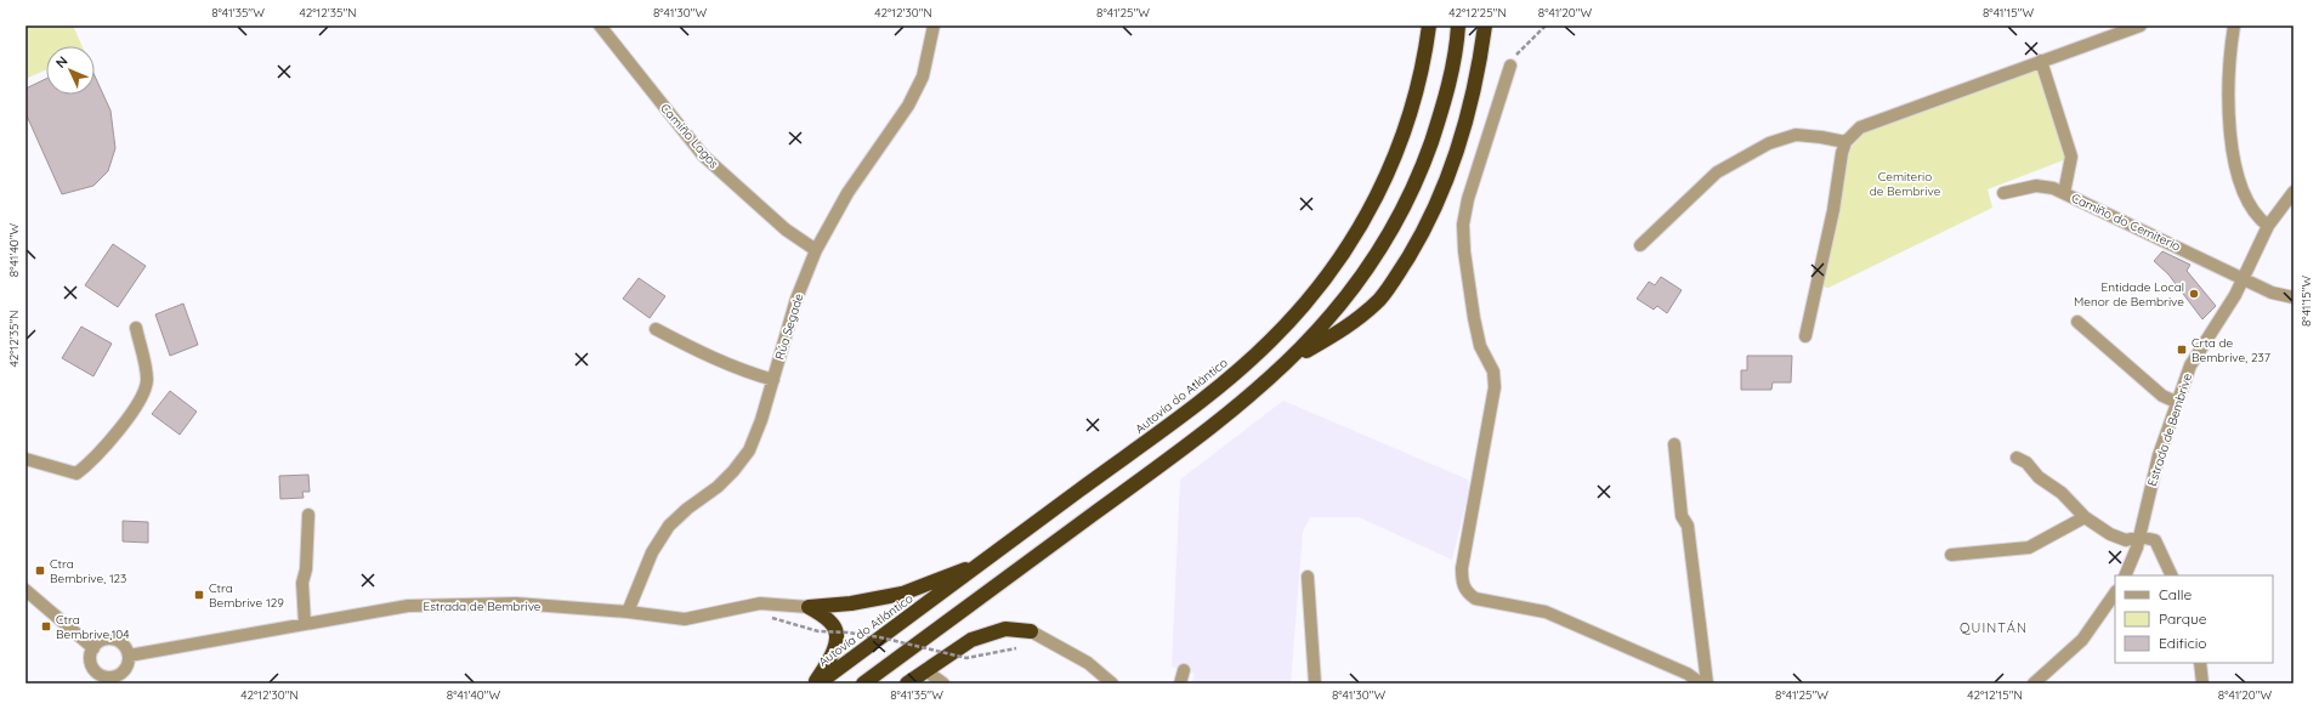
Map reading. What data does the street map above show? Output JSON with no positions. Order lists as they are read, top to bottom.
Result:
{
  "streets": {
    "highway": ["Autovía do Atlántico"],
    "street": [
      "Camiño Lagos",
      "Camiño do Cemiterio",
      "Rúa Segade",
      "Estrada de Bembrive"
    ]
  },
  "crossings": [
    ["Camiño Lagos", "Rúa Segade"],
    ["Camiño do Cemiterio", "Estrada de Bembrive"],
    ["Rúa Segade", "Estrada de Bembrive"]
  ],
  "districts": ["QUINTÁN"],
  "parks": ["Cemiterio de Bembrive"],
  "places": {
    "other": ["Entidade Local Menor de Bembrive"],
    "transit": [
      "Crta de Bembrive, 237",
      "Ctra Bembrive, 123",
      "Ctra Bembrive 129",
      "Ctra Bembrive,104"
    ]
  },
  "legend": ["Calle", "Parque", "Edificio"],
  "north": "top left",
  "coordinates": [
    "8°41'35\"W",
    "42°12'35\"N",
    "8°41'30\"W",
    "42°12'30\"N",
    "8°41'25\"W",
    "42°12'25\"N",
    "8°41'20\"W",
    "8°41'15\"W",
    "8°41'40\"W",
    "42°12'15\"N"
  ]
}
